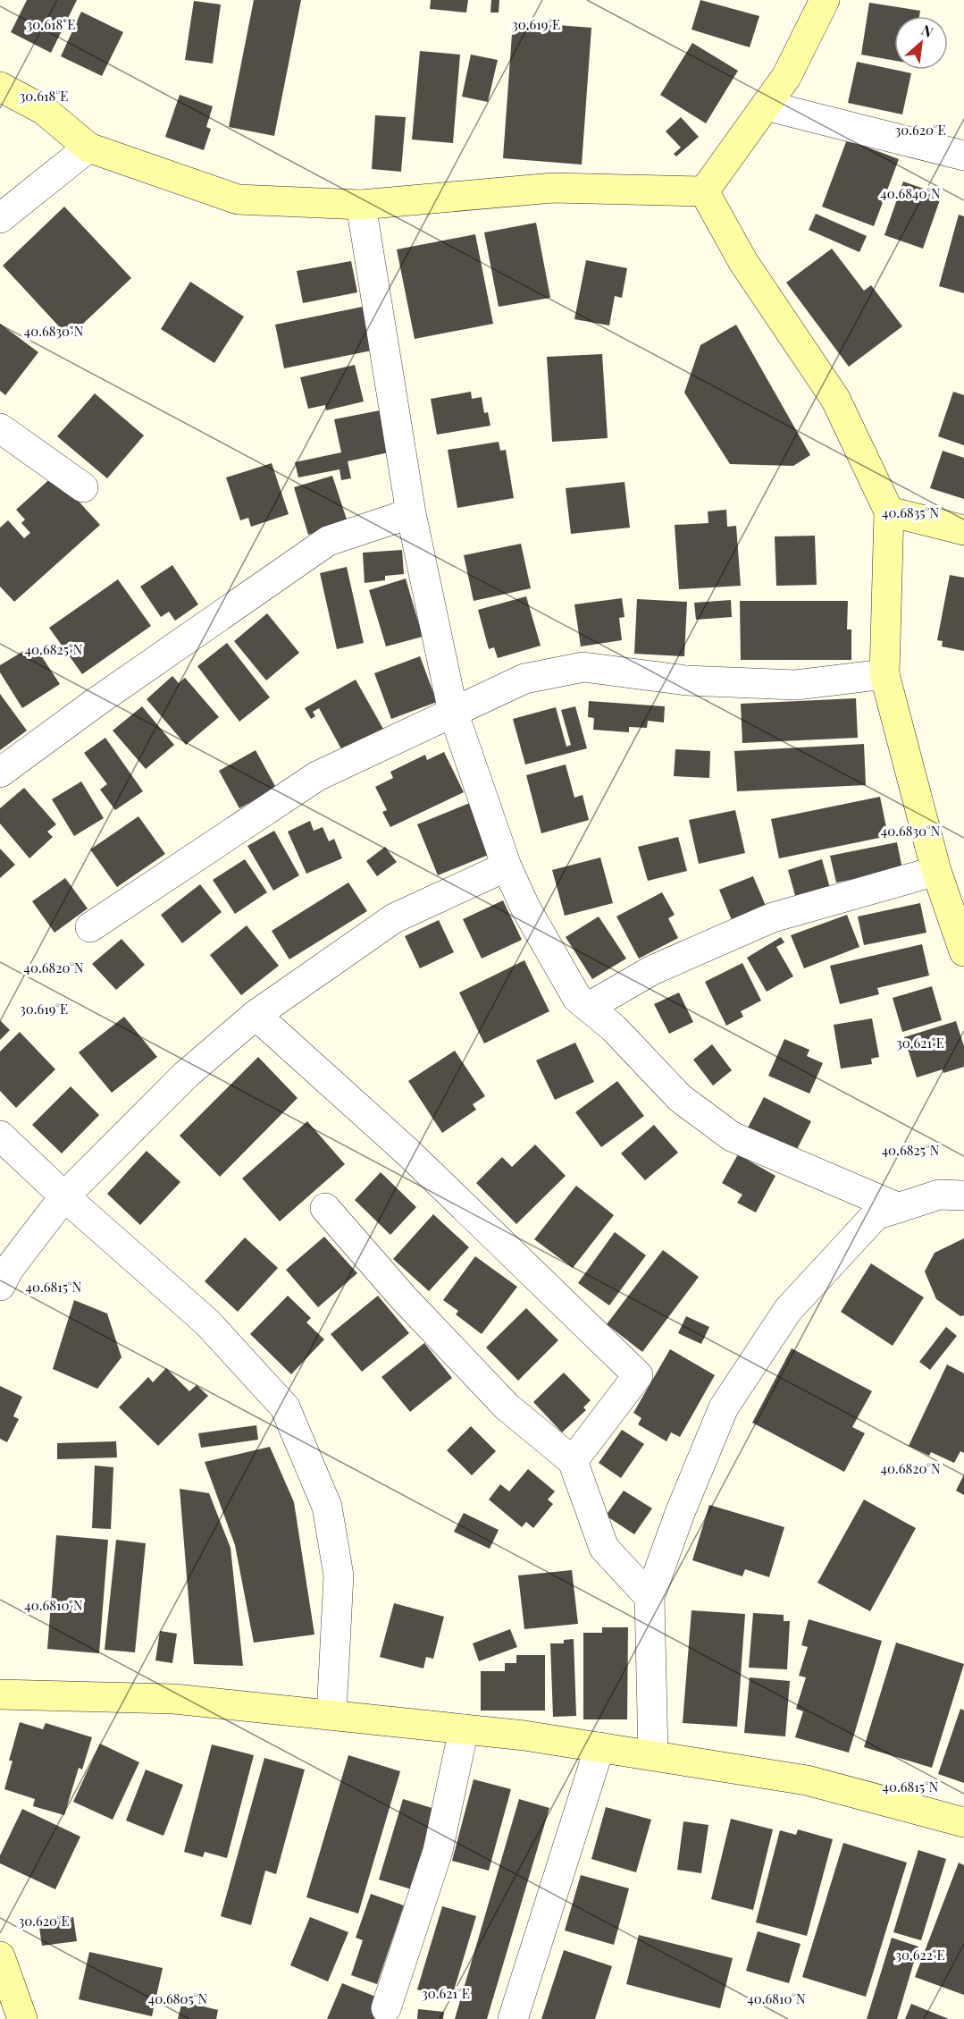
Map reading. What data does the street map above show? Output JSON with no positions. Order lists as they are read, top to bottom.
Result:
{
  "north": "top right",
  "coordinates": [
    "30.618°E",
    "30.619°E",
    "30.620°E",
    "40.6840°N",
    "40.6830°N",
    "40.6835°N",
    "40.6825°N",
    "40.6820°N",
    "30.621°E",
    "40.6815°N",
    "40.6810°N",
    "30.622°E",
    "40.6805°N"
  ]
}
